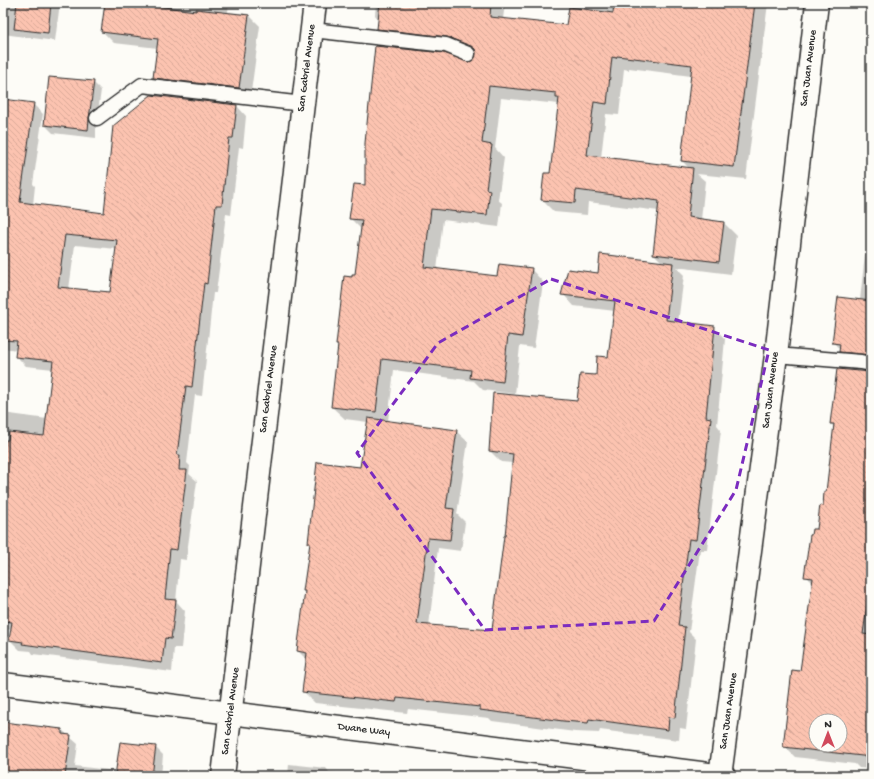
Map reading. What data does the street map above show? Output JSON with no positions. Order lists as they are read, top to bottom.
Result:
{
  "streets": {
    "street": ["San Gabriel Avenue", "San Juan Avenue", "Duane Way"]
  },
  "crossings": [
    ["San Gabriel Avenue", "Duane Way"],
    ["San Juan Avenue", "Duane Way"]
  ],
  "north": "top"
}
